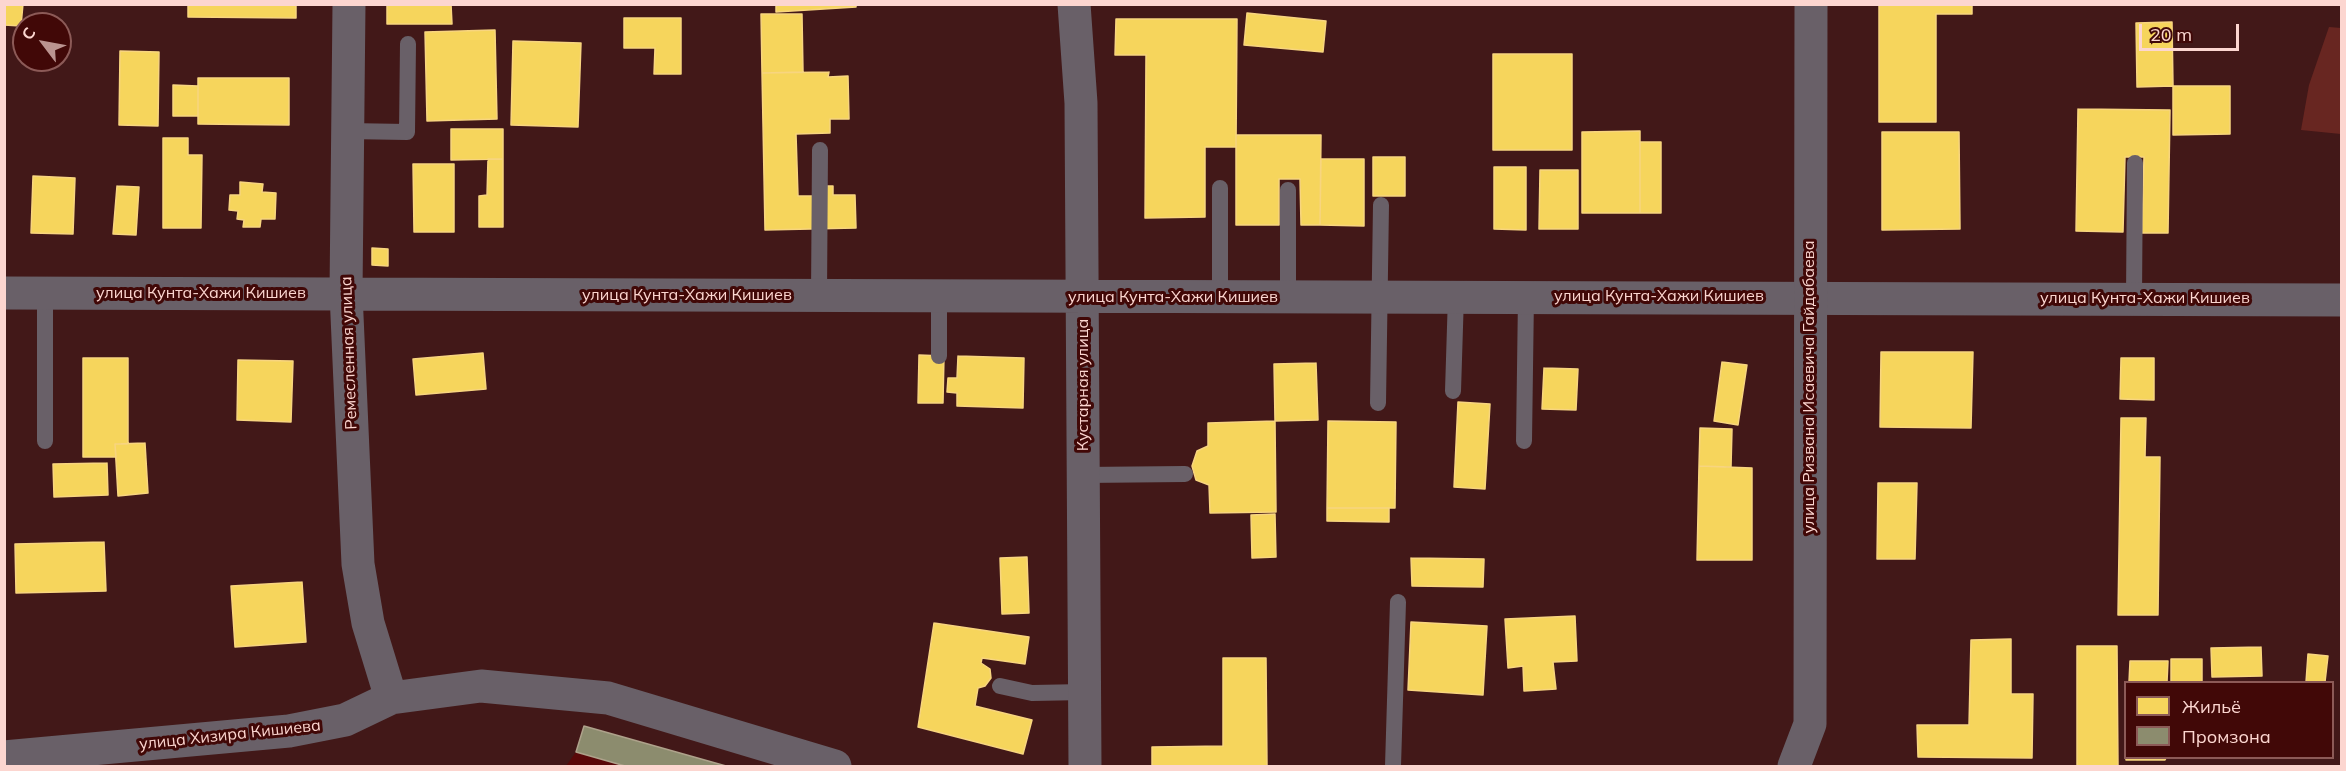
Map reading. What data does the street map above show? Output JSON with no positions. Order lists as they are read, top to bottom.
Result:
{
  "streets": {
    "street": [
      "улица Кунта-Хажи Кишиев",
      "Ремесленная улица",
      "Кустарная улица",
      "улица Ризвана Исаевича Гайдабаева",
      "улица Хизира Кишиева"
    ]
  },
  "crossings": [
    ["улица Кунта-Хажи Кишиев", "Ремесленная улица"],
    ["улица Кунта-Хажи Кишиев", "Кустарная улица"],
    ["улица Кунта-Хажи Кишиев", "улица Ризвана Исаевича Гайдабаева"],
    ["Ремесленная улица", "улица Хизира Кишиева"]
  ],
  "legend": ["Жильё", "Промзона"],
  "scale_bar": "20 m",
  "north": "top left"
}
